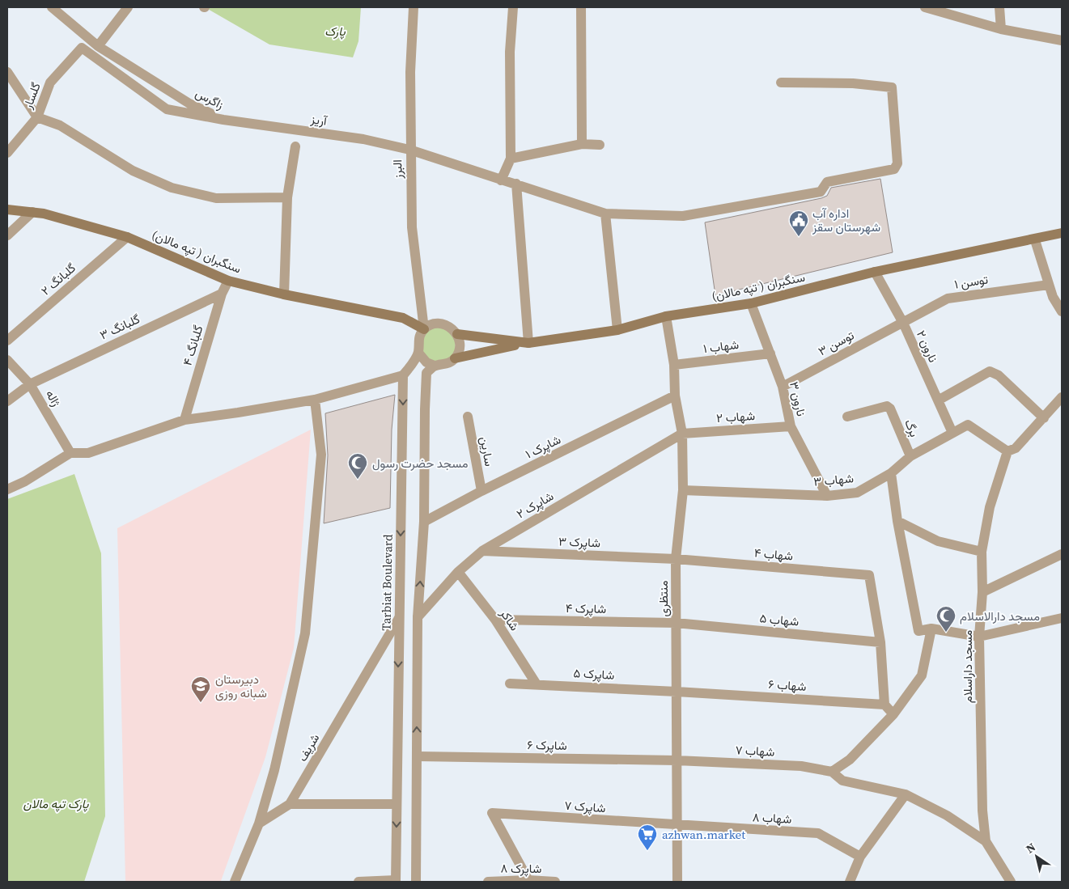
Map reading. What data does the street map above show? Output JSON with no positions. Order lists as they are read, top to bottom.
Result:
{
  "streets": {
    "main road": ["سنگبران ( تپه مالان)"],
    "street": [
      "گلسار",
      "زاگرس",
      "آریز",
      "البرز",
      "گلبانگ ۲",
      "توسن ۱",
      "گلبانگ ۳",
      "توسن ۳",
      "گلبانگ ۴",
      "شهاب ۱",
      "نارون ۲",
      "ژاله",
      "نارون ۳",
      "شهاب ۲",
      "برگ",
      "شاپرک ۱",
      "سارین",
      "شهاب ۳",
      "شاپرک ۲",
      "شاپرک ۳",
      "شهاب ۴",
      "Tarbiat Boulevard",
      "منتظری",
      "شاپرک ۴",
      "شاکر",
      "شهاب ۵",
      "مسجد داراسلام",
      "شاپرک ۵",
      "شهاب ۶",
      "شاپرک ۶",
      "شریف",
      "شهاب ۷",
      "شاپرک ۷",
      "شهاب ۸",
      "شاپرک ۸"
    ]
  },
  "crossings": [
    ["گلسار", "زاگرس"],
    ["زاگرس", "آریز"],
    ["آریز", "البرز"],
    ["البرز", "سنگبران ( تپه مالان)"],
    ["سنگبران ( تپه مالان)", "گلبانگ ۲"],
    ["سنگبران ( تپه مالان)", "گلبانگ ۴"],
    ["سنگبران ( تپه مالان)", "نارون ۲"],
    ["سنگبران ( تپه مالان)", "نارون ۳"],
    ["سنگبران ( تپه مالان)", "منتظری"],
    ["توسن ۱", "توسن ۳"],
    ["توسن ۱", "نارون ۲"],
    ["گلبانگ ۳", "گلبانگ ۴"],
    ["گلبانگ ۳", "ژاله"],
    ["توسن ۳", "نارون ۲"],
    ["توسن ۳", "نارون ۳"],
    ["شهاب ۱", "نارون ۳"],
    ["شهاب ۱", "منتظری"],
    ["نارون ۲", "شهاب ۳"],
    ["نارون ۳", "شهاب ۲"],
    ["نارون ۳", "شهاب ۳"],
    ["شهاب ۲", "شاپرک ۲"],
    ["شهاب ۲", "منتظری"],
    ["برگ", "شهاب ۳"],
    ["شاپرک ۱", "سارین"],
    ["شاپرک ۱", "منتظری"],
    ["شهاب ۳", "منتظری"],
    ["شهاب ۳", "مسجد داراسلام"],
    ["شاپرک ۲", "شاپرک ۳"],
    ["شاپرک ۲", "منتظری"],
    ["شاپرک ۲", "شاکر"],
    ["شاپرک ۳", "شهاب ۴"],
    ["شاپرک ۳", "منتظری"],
    ["شهاب ۴", "منتظری"],
    ["شهاب ۴", "شهاب ۵"],
    ["Tarbiat Boulevard", "شریف"],
    ["منتظری", "شاپرک ۴"],
    ["منتظری", "شهاب ۵"],
    ["منتظری", "شاپرک ۵"],
    ["منتظری", "شهاب ۶"],
    ["منتظری", "شاپرک ۶"],
    ["منتظری", "شهاب ۷"],
    ["منتظری", "شاپرک ۷"],
    ["منتظری", "شهاب ۸"],
    ["شاپرک ۴", "شاکر"],
    ["شاپرک ۴", "شهاب ۵"],
    ["شاکر", "شاپرک ۵"],
    ["شاپرک ۵", "شهاب ۶"],
    ["شاپرک ۶", "شهاب ۷"],
    ["شاپرک ۷", "شهاب ۸"],
    ["شاپرک ۷", "شاپرک ۸"]
  ],
  "parks": ["پارک", "پارک تپه مالان"],
  "places": {
    "public building": ["اداره آب شهرستان سقز"],
    "mosque": ["مسجد حضرت رسول", "مسجد دارالاسلام"],
    "school or university": ["دبیرستان شبانه روزی"],
    "supermarket": ["azhwan.market"]
  },
  "north": "top left"
}
